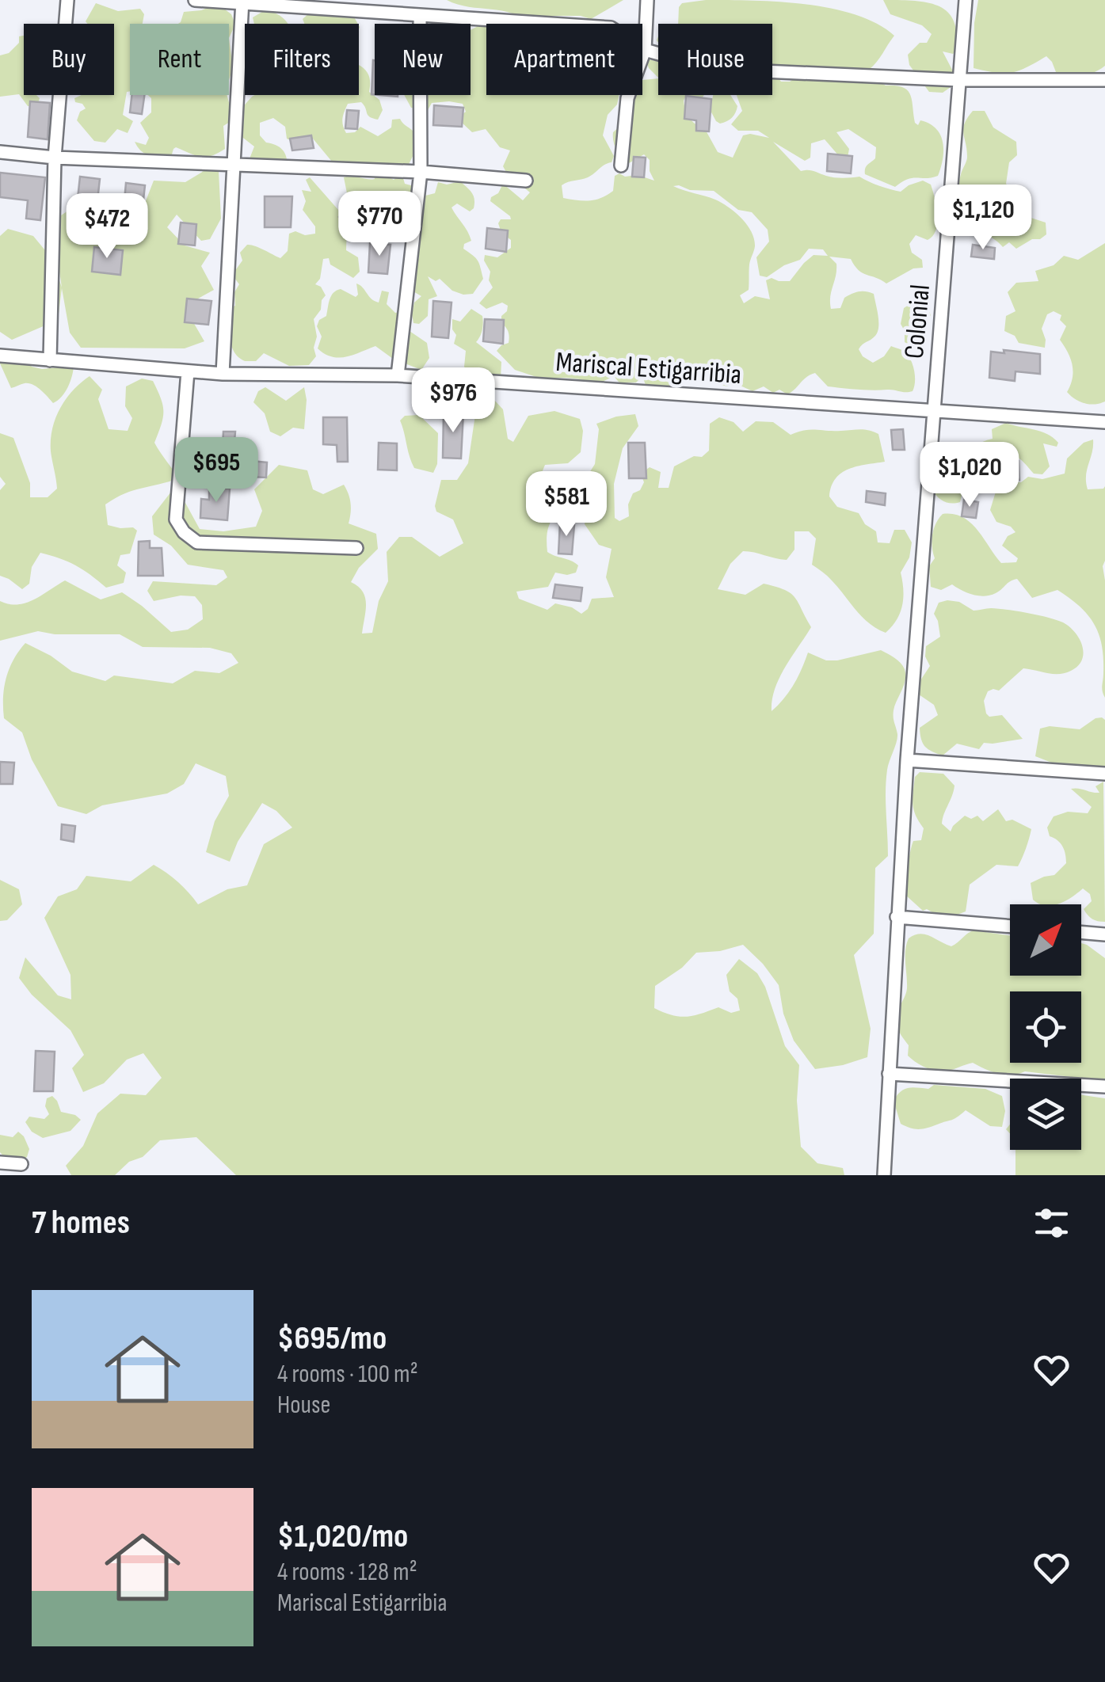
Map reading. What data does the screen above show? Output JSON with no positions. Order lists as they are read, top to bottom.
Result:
{
  "streets": {
    "street": ["Colonial", "Mariscal Estigarribia"]
  },
  "crossings": [
    ["Colonial", "Mariscal Estigarribia"]
  ],
  "north": "top right",
  "page": {
    "chip": [
      "Buy",
      "Rent",
      "Filters",
      "New",
      "Apartment",
      "House"
    ],
    "price": [
      "$1,120",
      "$770",
      "$472",
      "$976",
      "$695",
      "$1,020",
      "$581"
    ],
    "heading": "7 homes",
    "list": [
      {
        "name": "$695/mo",
        "note": "4 rooms · 100 m² · House"
      },
      {
        "name": "$1,020/mo",
        "note": "4 rooms · 128 m² · Mariscal Estigarribia"
      }
    ]
  }
}
